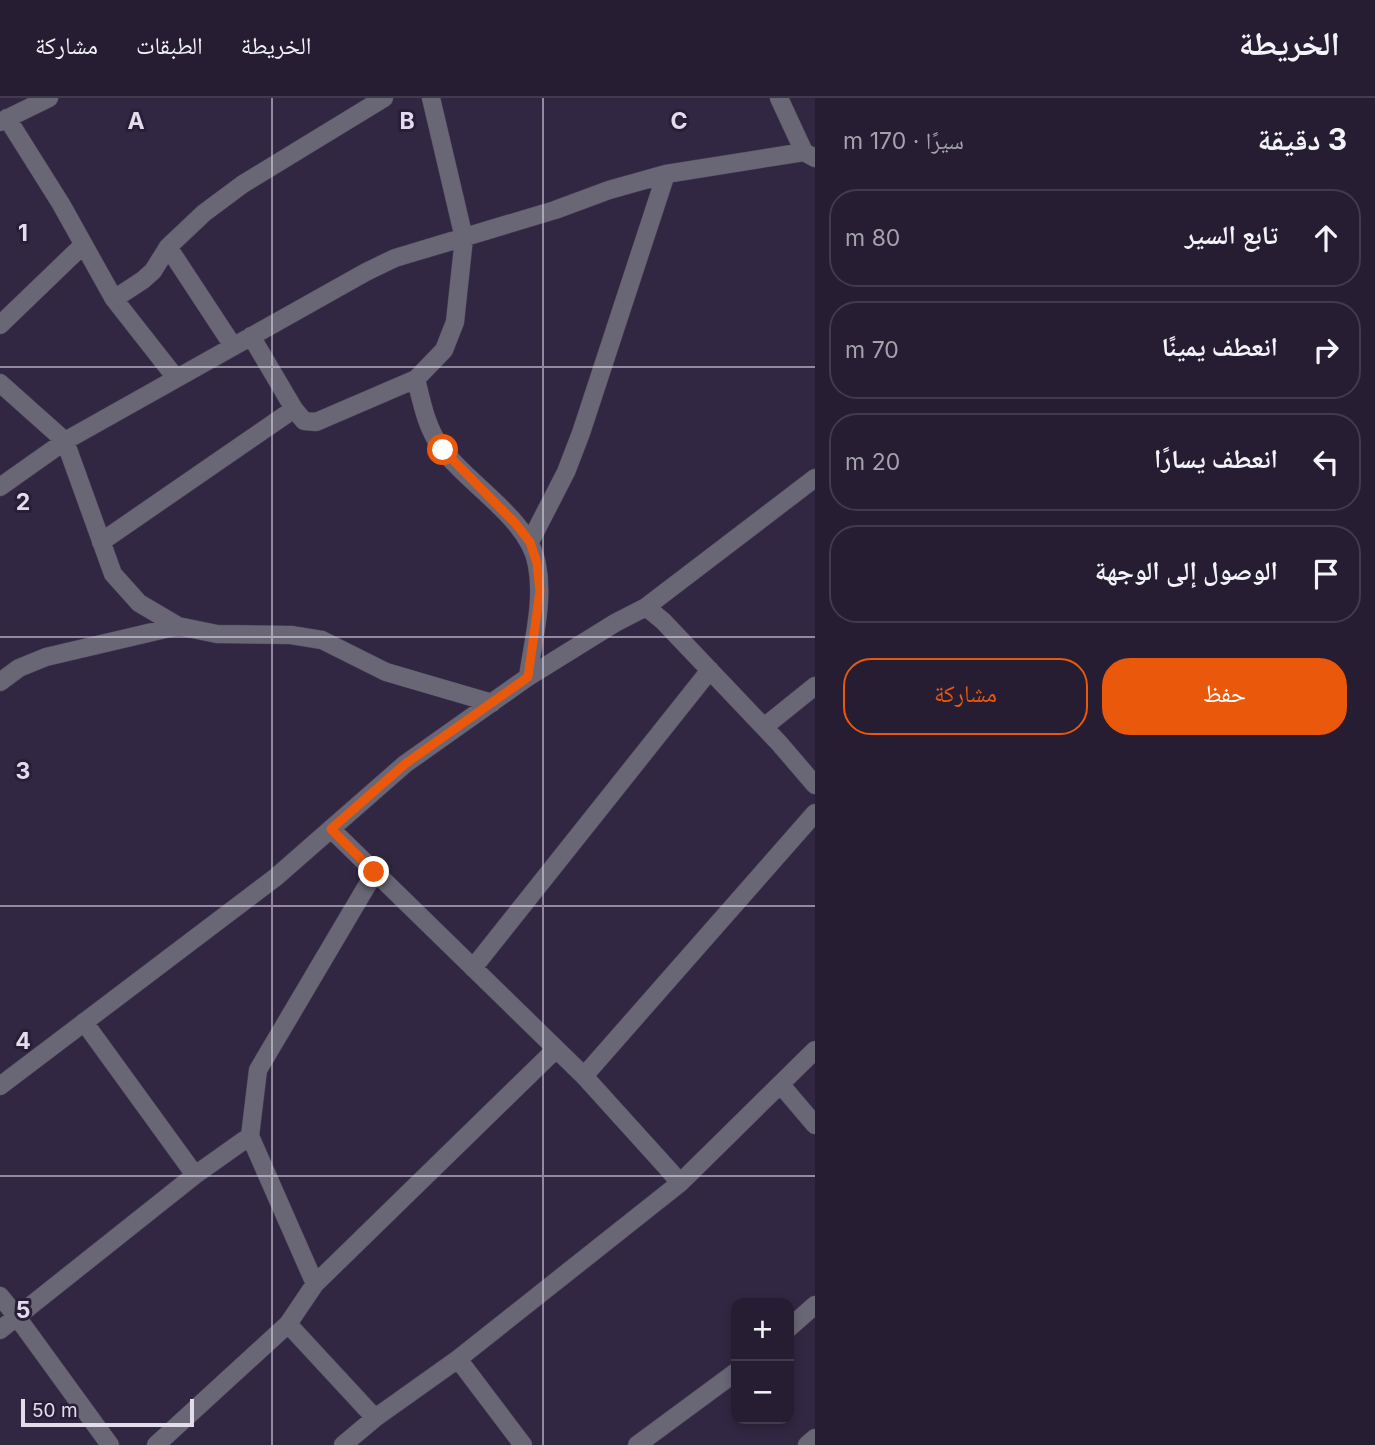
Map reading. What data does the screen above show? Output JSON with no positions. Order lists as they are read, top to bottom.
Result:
{
  "scale_bar": "50 m",
  "page": {
    "header": "الخريطة",
    "nav": ["الخريطة", "الطبقات", "مشاركة"],
    "heading": ["3 دقيقة", "سيرًا · 170 m"],
    "list": [
      ["تابع السير", "80 m"],
      ["انعطف يمينًا", "70 m"],
      ["انعطف يسارًا", "20 m"],
      "الوصول إلى الوجهة"
    ],
    "buttons": ["حفظ", "مشاركة"],
    "map_buttons": ["+", "−"],
    "scale": "50 m"
  },
  "grid": {
    "columns": ["A", "B", "C"],
    "rows": [
      "1",
      "2",
      "3",
      "4",
      "5"
    ]
  }
}
